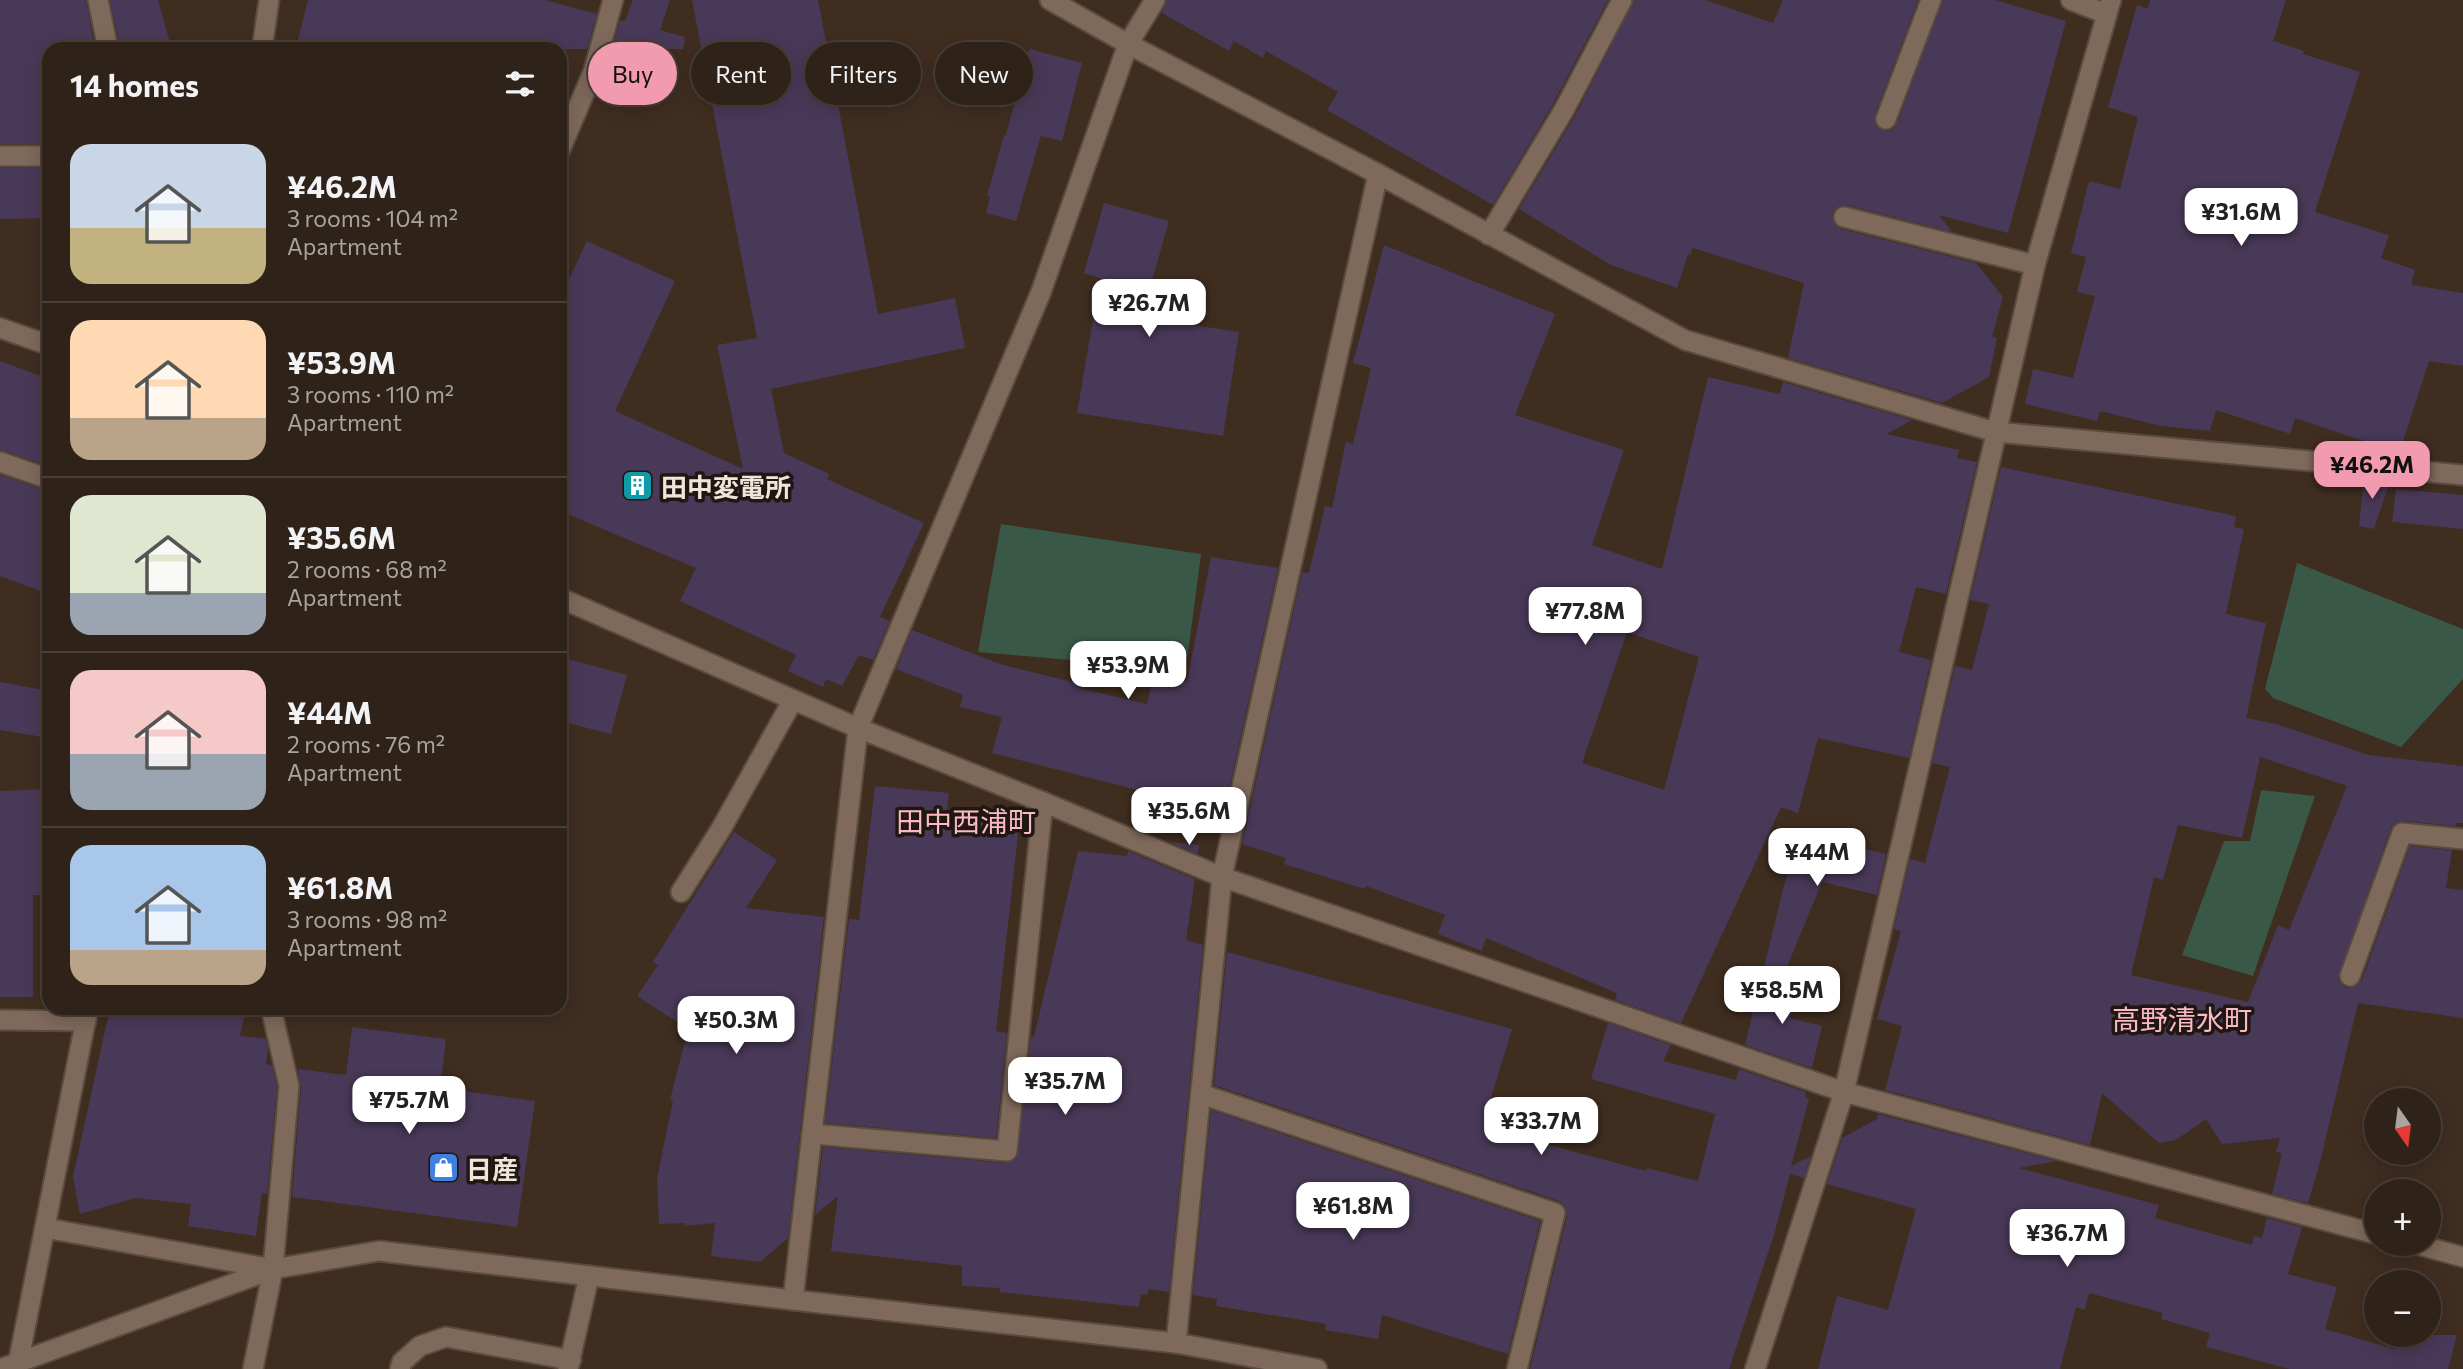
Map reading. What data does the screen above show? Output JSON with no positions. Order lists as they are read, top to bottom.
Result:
{
  "districts": ["田中西浦町", "高野清水町"],
  "places": {
    "building": ["田中変電所"],
    "shop": ["日産"]
  },
  "north": "bottom",
  "page": {
    "chip": [
      "Buy",
      "Rent",
      "Filters",
      "New"
    ],
    "heading": "14 homes",
    "list": [
      {
        "name": "¥46.2M",
        "note": "3 rooms · 104 m² · Apartment"
      },
      {
        "name": "¥53.9M",
        "note": "3 rooms · 110 m² · Apartment"
      },
      {
        "name": "¥35.6M",
        "note": "2 rooms · 68 m² · Apartment"
      },
      {
        "name": "¥44M",
        "note": "2 rooms · 76 m² · Apartment"
      },
      {
        "name": "¥61.8M",
        "note": "3 rooms · 98 m² · Apartment"
      }
    ],
    "price": [
      "¥31.6M",
      "¥26.7M",
      "¥46.2M",
      "¥77.8M",
      "¥53.9M",
      "¥35.6M",
      "¥44M",
      "¥58.5M",
      "¥50.3M",
      "¥35.7M",
      "¥75.7M",
      "¥33.7M",
      "¥61.8M",
      "¥36.7M"
    ],
    "map_buttons": ["+", "−"]
  }
}
